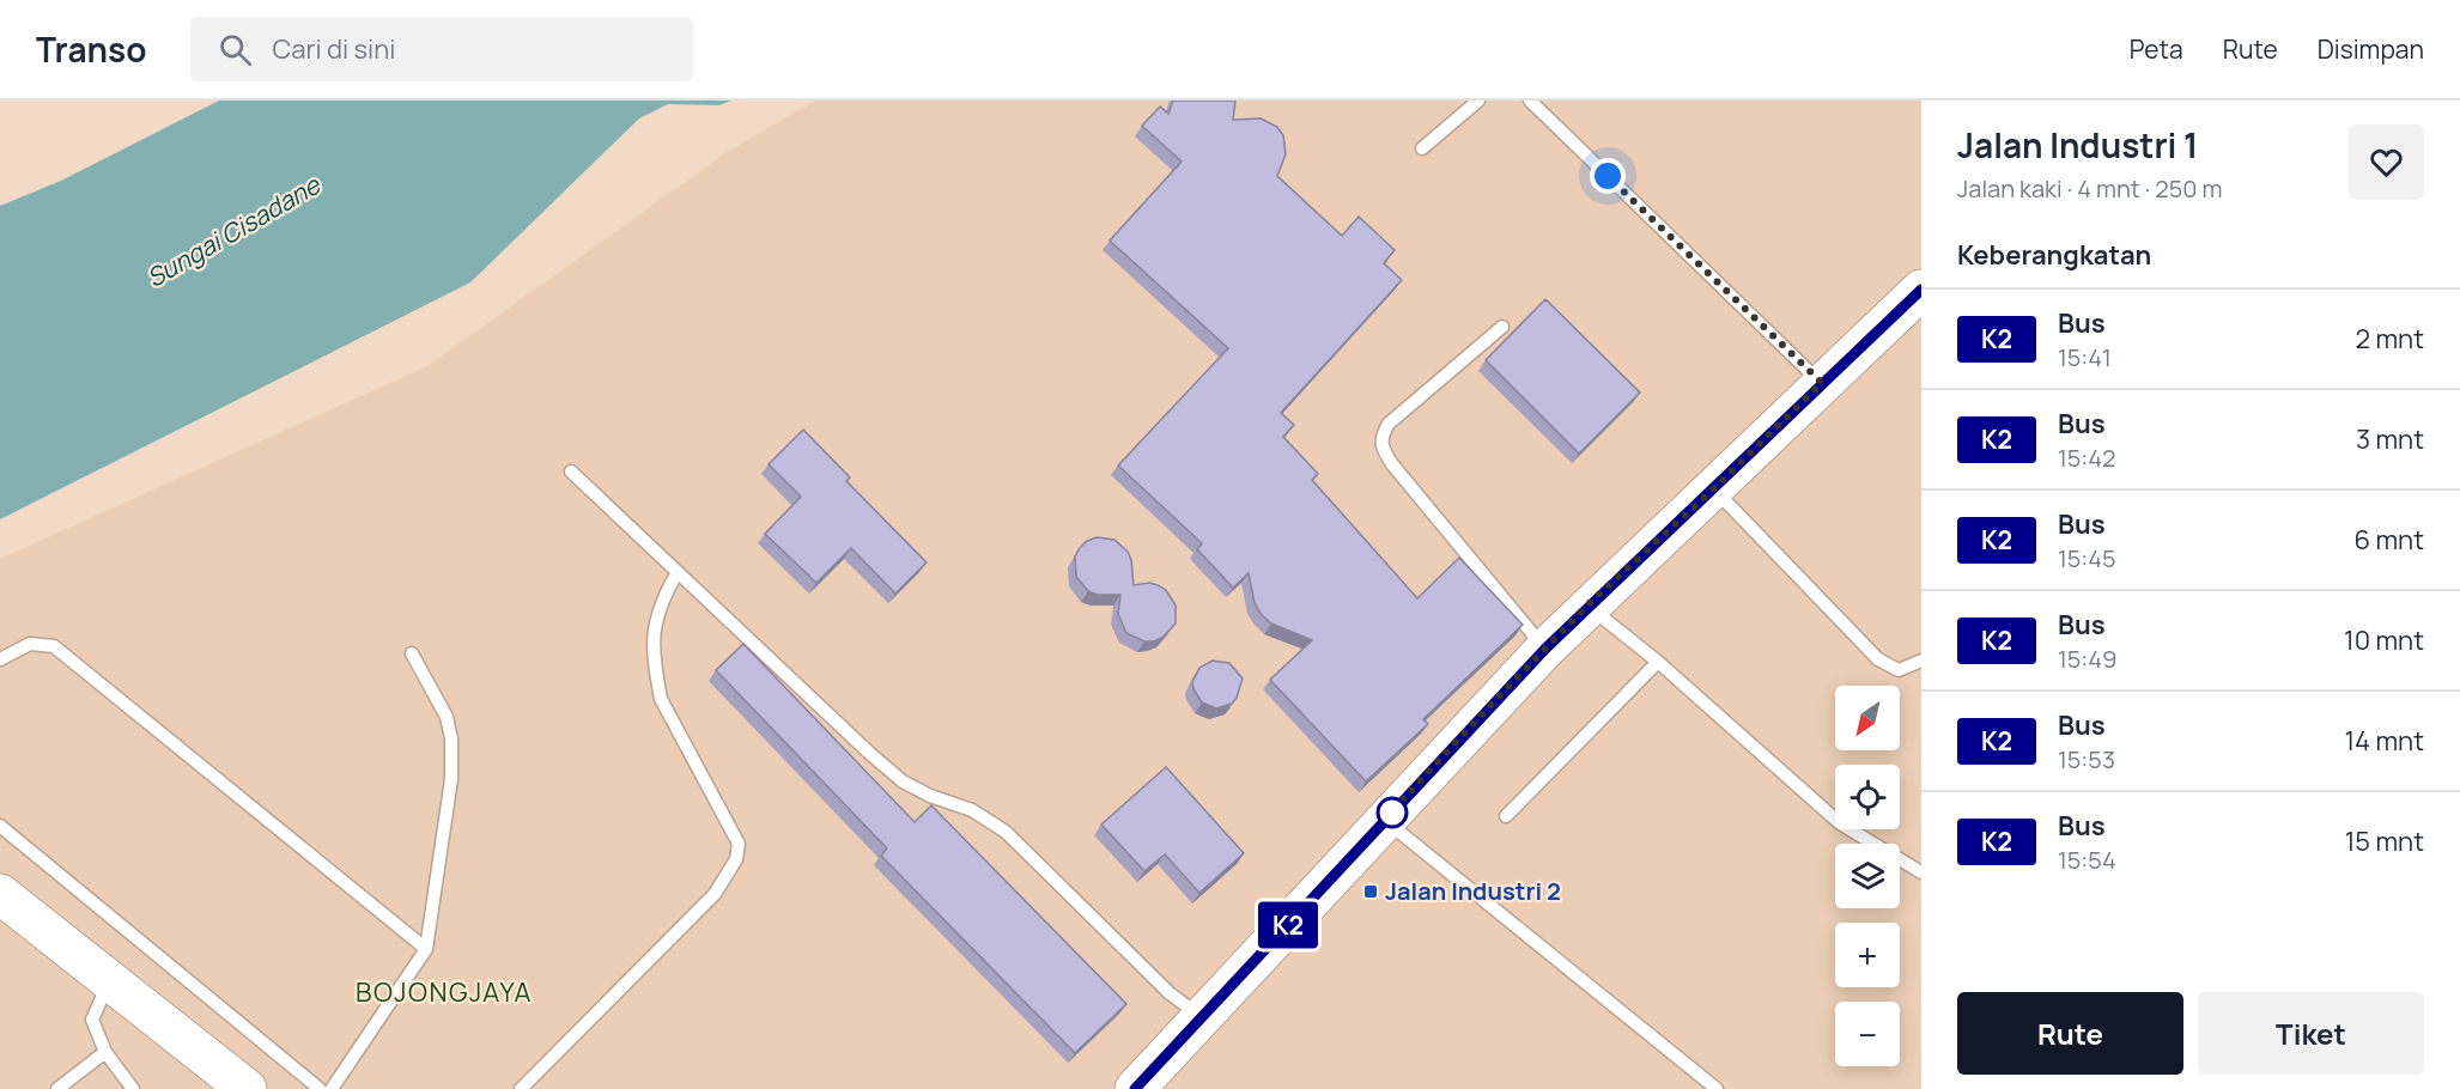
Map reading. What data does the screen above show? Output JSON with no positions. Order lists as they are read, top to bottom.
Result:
{
  "districts": ["BOJONGJAYA"],
  "water": ["Sungai Cisadane"],
  "places": {
    "transit": ["Jalan Industri 2"]
  },
  "lines": ["bus line K2"],
  "north": "bottom left",
  "page": {
    "header": "Transo",
    "search": "Cari di sini",
    "nav": ["Peta", "Rute", "Disimpan"],
    "on_map": "K2",
    "heading": [
      ["Jalan Industri 1", "Jalan kaki · 4 mnt · 250 m"],
      "Keberangkatan"
    ],
    "list": [
      {
        "mark": "K2",
        "name": "Bus",
        "note": "15:41",
        "value": "2 mnt"
      },
      {
        "mark": "K2",
        "name": "Bus",
        "note": "15:42",
        "value": "3 mnt"
      },
      {
        "mark": "K2",
        "name": "Bus",
        "note": "15:45",
        "value": "6 mnt"
      },
      {
        "mark": "K2",
        "name": "Bus",
        "note": "15:49",
        "value": "10 mnt"
      },
      {
        "mark": "K2",
        "name": "Bus",
        "note": "15:53",
        "value": "14 mnt"
      },
      {
        "mark": "K2",
        "name": "Bus",
        "note": "15:54",
        "value": "15 mnt"
      }
    ],
    "map_buttons": ["+", "−"],
    "buttons": ["Rute", "Tiket"]
  }
}
